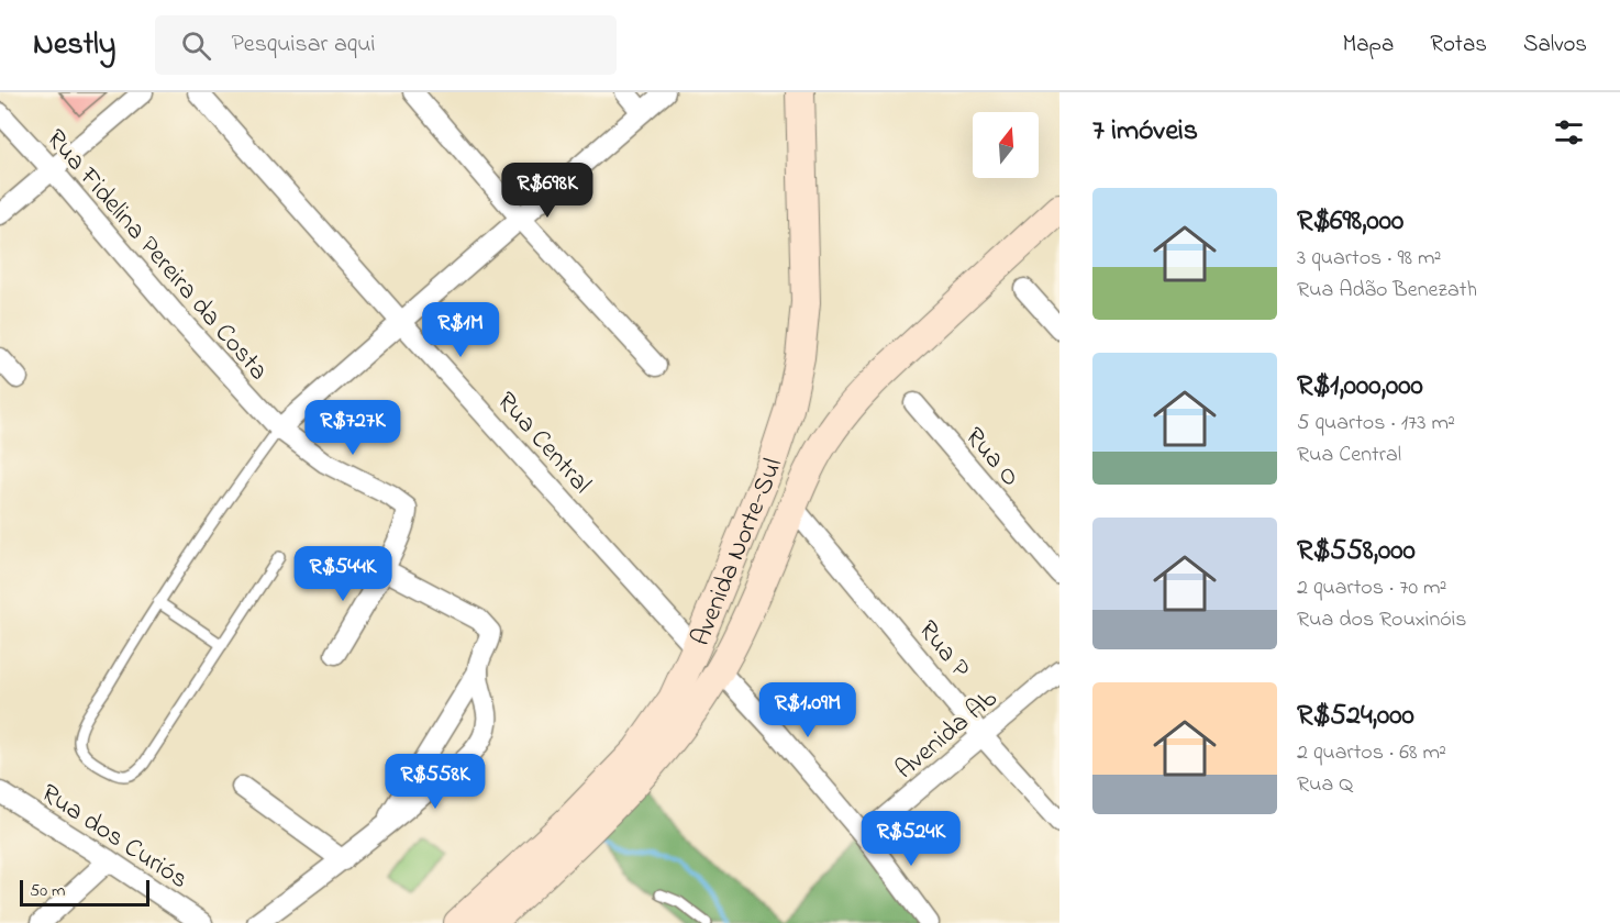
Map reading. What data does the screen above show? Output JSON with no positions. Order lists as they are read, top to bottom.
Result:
{
  "streets": {
    "main road": ["Avenida Norte-Sul"],
    "street": [
      "Rua Fidelina Pereira da Costa",
      "Rua Central",
      "Rua O",
      "Rua P",
      "Avenida Ab",
      "Rua dos Curiós"
    ]
  },
  "crossings": [
    ["Rua Central", "Avenida Norte-Sul"],
    ["Avenida Norte-Sul", "Rua P"],
    ["Rua P", "Avenida Ab"]
  ],
  "scale_bar": "50 m",
  "north": "top",
  "page": {
    "header": "Nestly",
    "search": "Pesquisar aqui",
    "nav": ["Mapa", "Rotas", "Salvos"],
    "heading": "7 imóveis",
    "price": [
      "R$698K",
      "R$1M",
      "R$727K",
      "R$544K",
      "R$1.09M",
      "R$558K",
      "R$524K"
    ],
    "list": [
      {
        "name": "R$698,000",
        "note": "3 quartos · 98 m² · Rua Adão Benezath"
      },
      {
        "name": "R$1,000,000",
        "note": "5 quartos · 173 m² · Rua Central"
      },
      {
        "name": "R$558,000",
        "note": "2 quartos · 70 m² · Rua dos Rouxinóis"
      },
      {
        "name": "R$524,000",
        "note": "2 quartos · 68 m² · Rua Q"
      }
    ],
    "scale": "50 m"
  }
}
